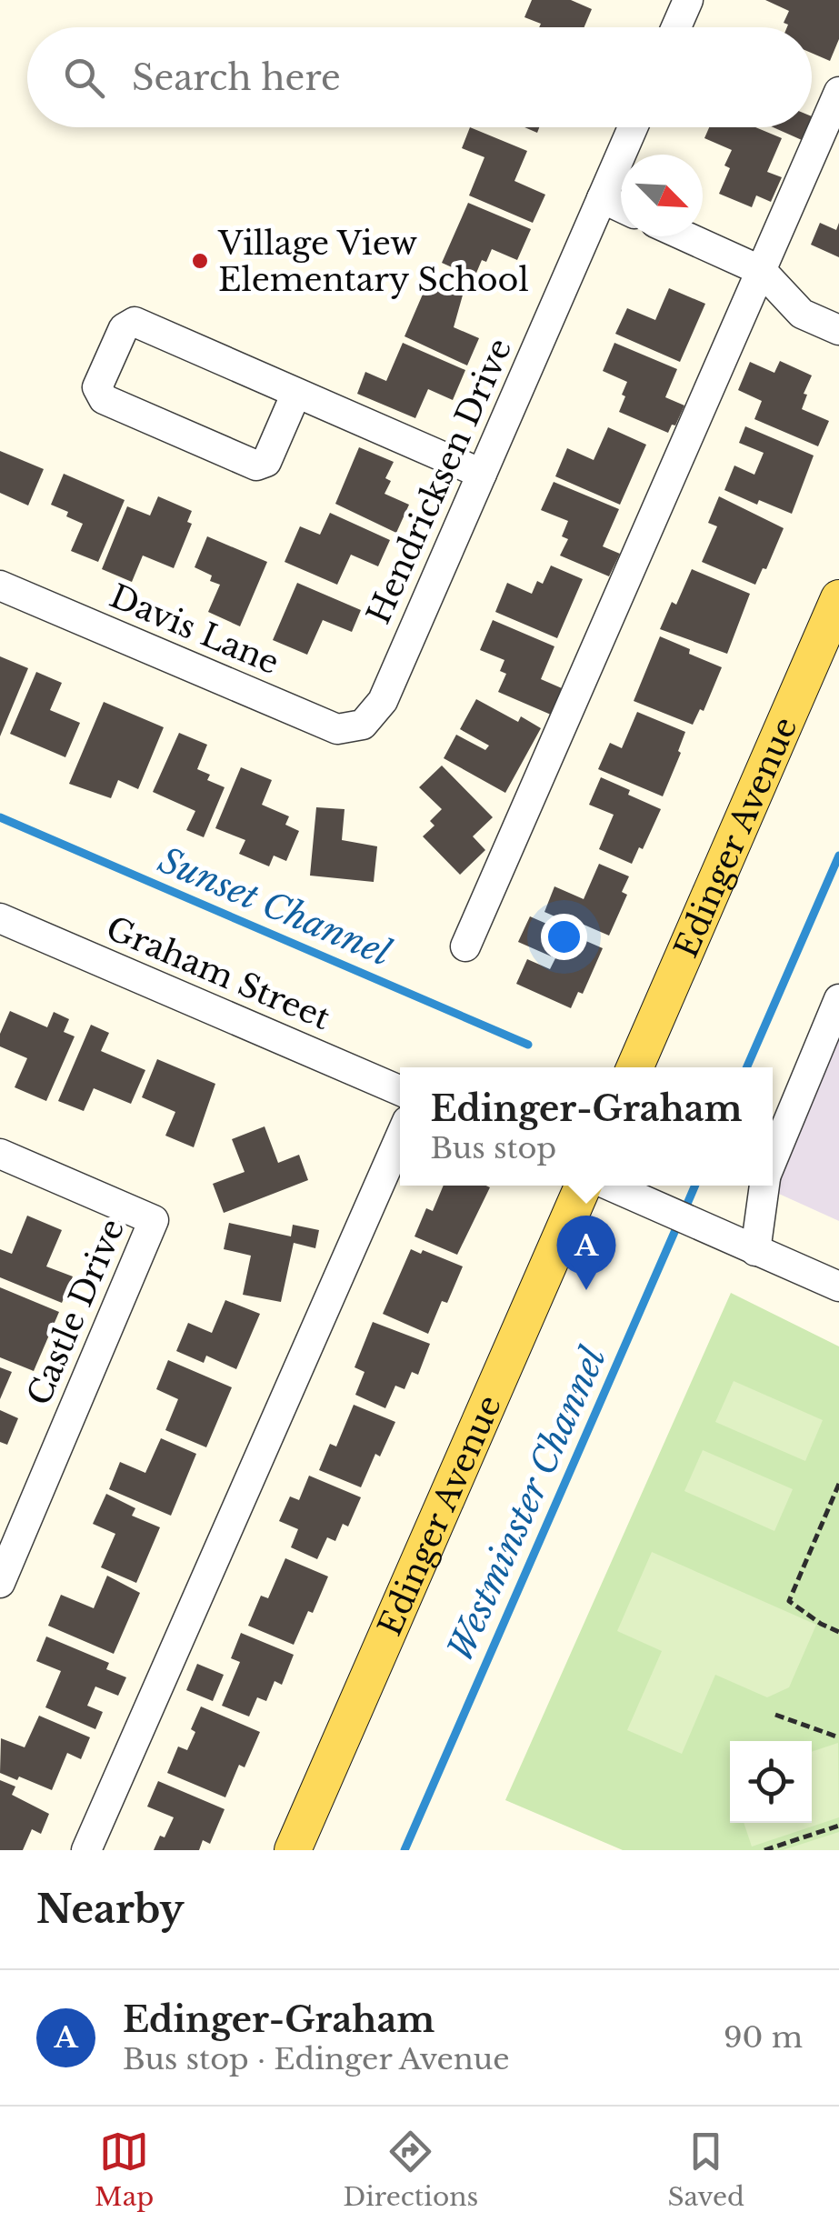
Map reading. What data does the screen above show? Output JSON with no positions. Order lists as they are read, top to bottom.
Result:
{
  "streets": {
    "main road": ["Edinger Avenue"],
    "street": [
      "Hendricksen Drive",
      "Davis Lane",
      "Graham Street",
      "Castle Drive"
    ]
  },
  "crossings": [
    ["Hendricksen Drive", "Davis Lane"]
  ],
  "water": ["Sunset Channel", "Westminster Channel"],
  "places": ["Village View Elementary School"],
  "north": "bottom right",
  "page": {
    "search": "Search here",
    "popup": ["Edinger-Graham", "Bus stop"],
    "pins": "A",
    "heading": "Nearby",
    "list": [
      {
        "mark": "A",
        "name": "Edinger-Graham",
        "note": "Bus stop · Edinger Avenue",
        "value": "90 m"
      }
    ],
    "nav": ["Map", "Directions", "Saved"]
  }
}
